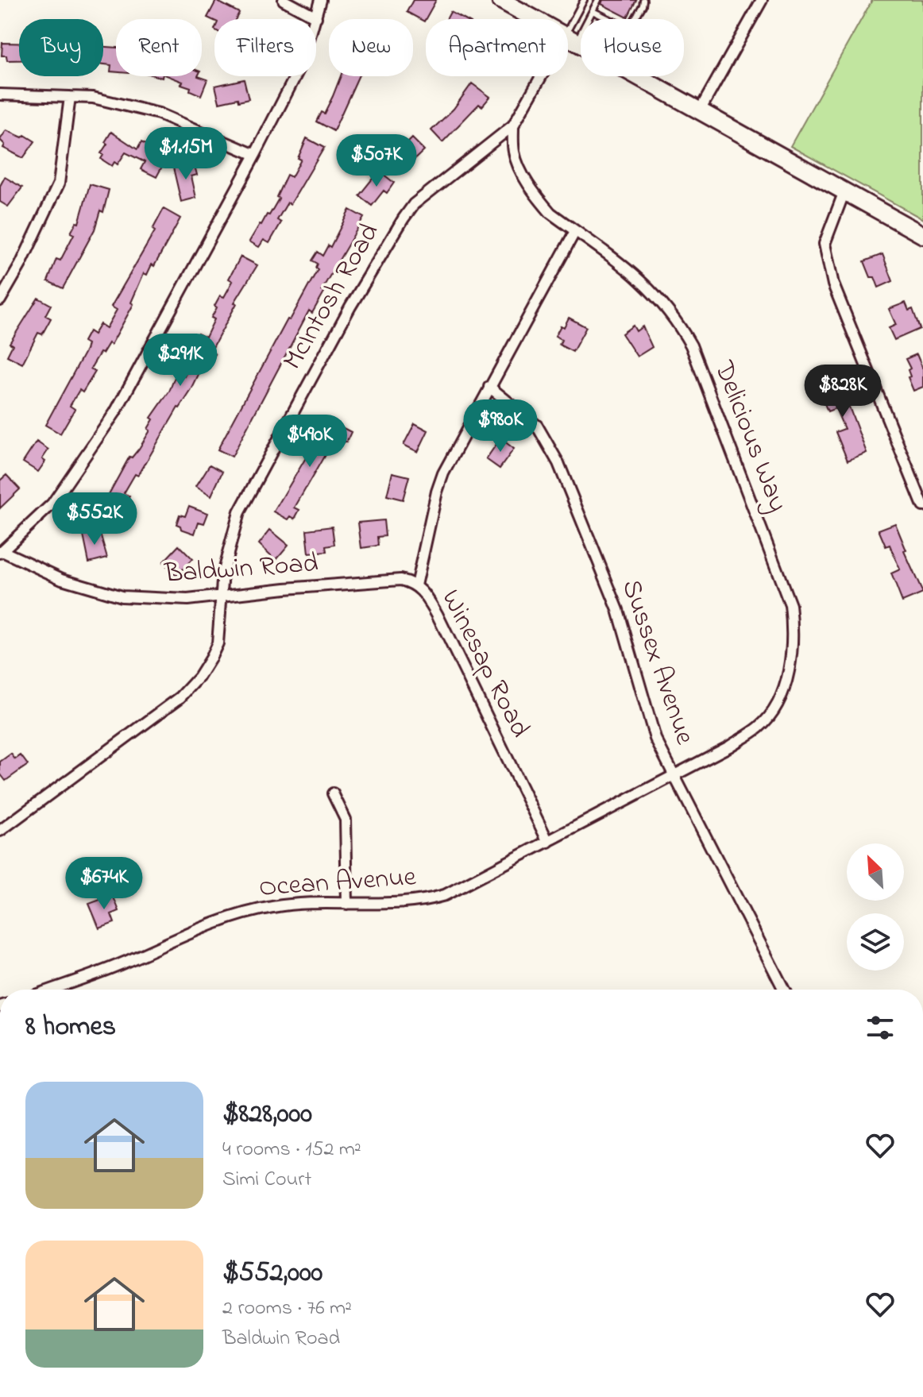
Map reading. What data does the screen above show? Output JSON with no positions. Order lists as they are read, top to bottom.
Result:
{
  "streets": {
    "street": [
      "McIntosh Road",
      "Delicious Way",
      "Baldwin Road",
      "Sussex Avenue",
      "Winesap Road",
      "Ocean Avenue"
    ]
  },
  "crossings": [
    ["McIntosh Road", "Delicious Way"],
    ["McIntosh Road", "Baldwin Road"],
    ["Delicious Way", "Sussex Avenue"],
    ["Delicious Way", "Winesap Road"],
    ["Delicious Way", "Ocean Avenue"],
    ["Baldwin Road", "Winesap Road"],
    ["Sussex Avenue", "Winesap Road"],
    ["Sussex Avenue", "Ocean Avenue"],
    ["Winesap Road", "Ocean Avenue"]
  ],
  "north": "top left",
  "page": {
    "chip": [
      "Buy",
      "Rent",
      "Filters",
      "New",
      "Apartment",
      "House"
    ],
    "price": [
      "$1.15M",
      "$507K",
      "$291K",
      "$828K",
      "$980K",
      "$490K",
      "$552K",
      "$674K"
    ],
    "heading": "8 homes",
    "list": [
      {
        "name": "$828,000",
        "note": "4 rooms · 152 m² · Simi Court"
      },
      {
        "name": "$552,000",
        "note": "2 rooms · 76 m² · Baldwin Road"
      }
    ]
  }
}
